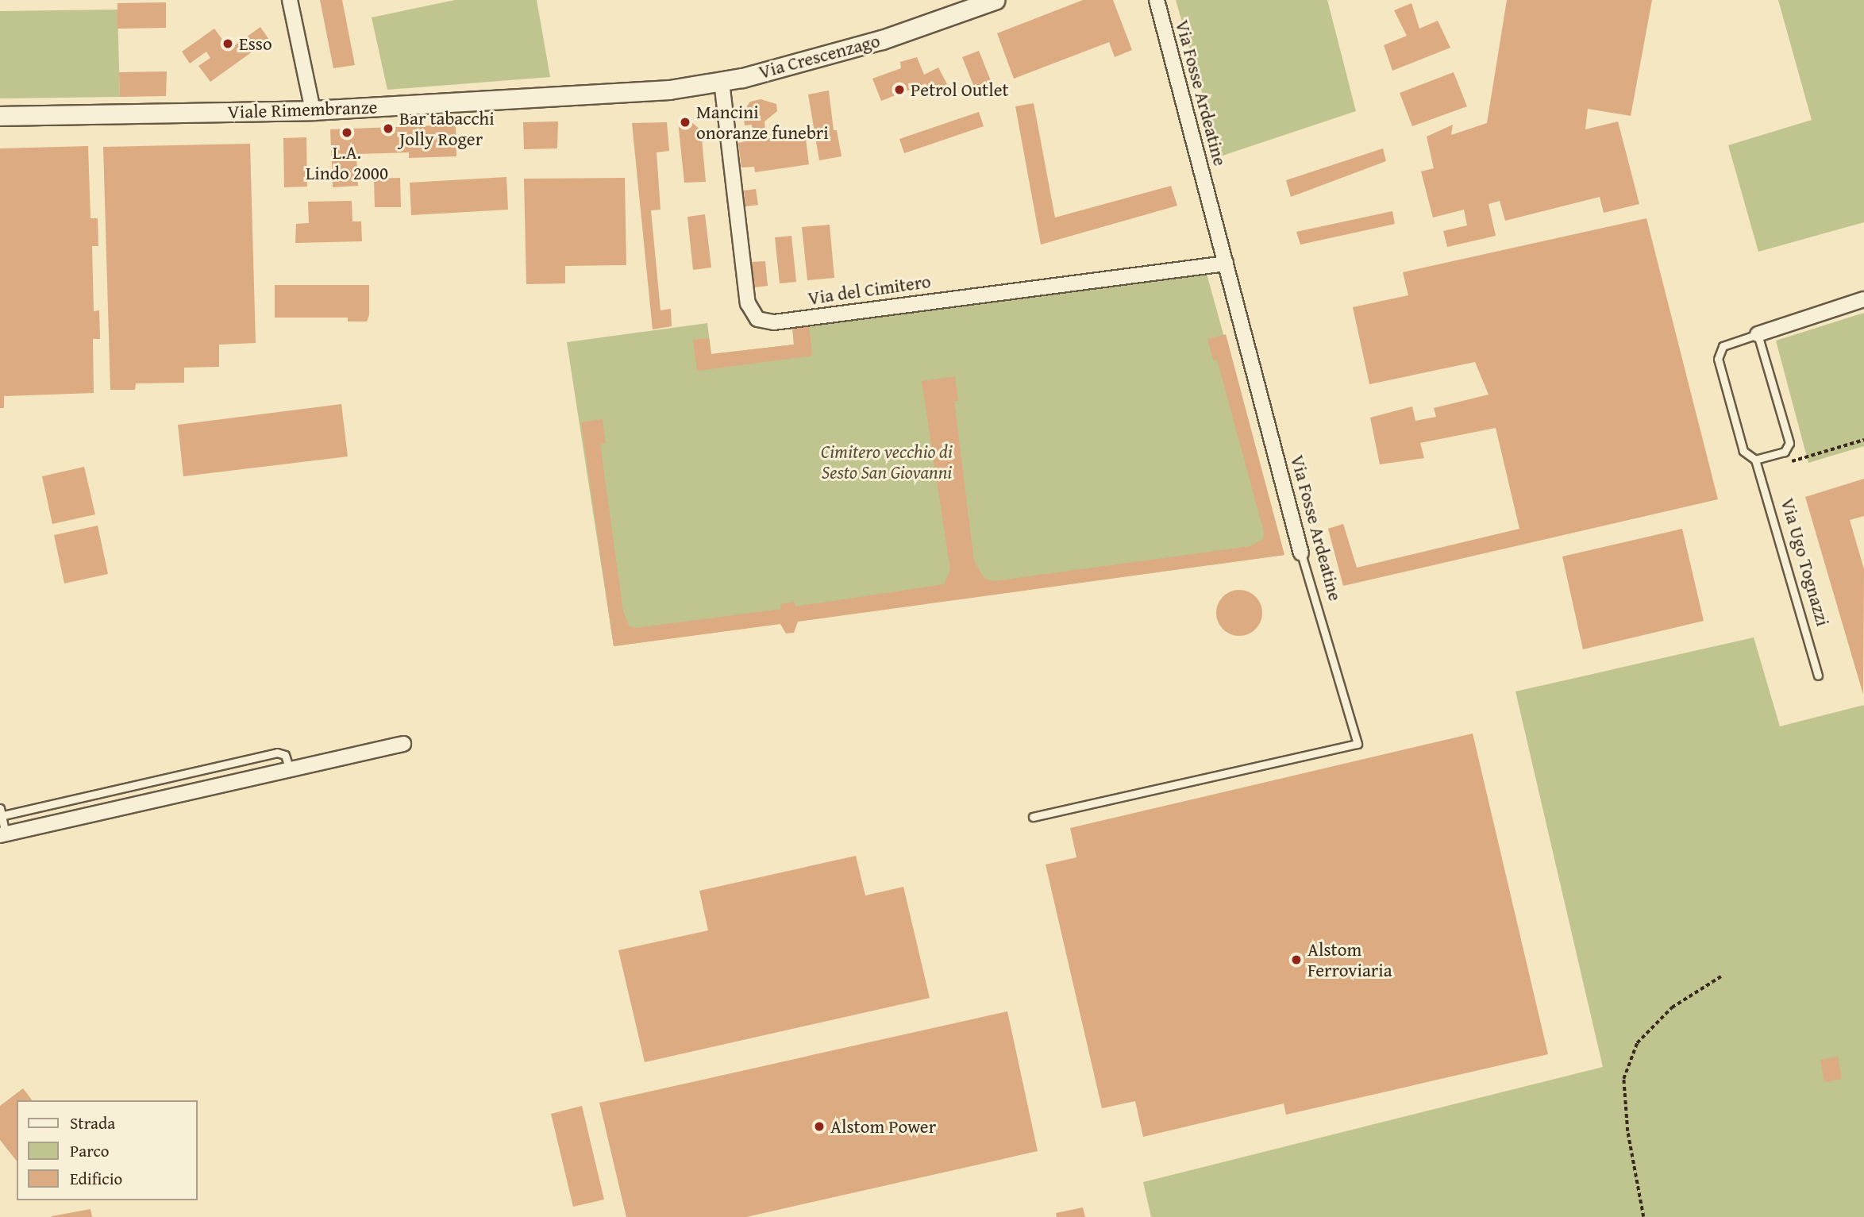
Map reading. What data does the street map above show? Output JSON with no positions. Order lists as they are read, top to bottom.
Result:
{
  "streets": {
    "street": [
      "Via Crescenzago",
      "Via Fosse Ardeatine",
      "Viale Rimembranze",
      "Via del Cimitero",
      "Via Ugo Tognazzi"
    ]
  },
  "crossings": [
    ["Via Crescenzago", "Viale Rimembranze"],
    ["Via Crescenzago", "Via del Cimitero"],
    ["Via Fosse Ardeatine", "Via del Cimitero"]
  ],
  "parks": ["Cimitero vecchio di Sesto San Giovanni"],
  "places": [
    "Esso",
    "Petrol Outlet",
    "Mancini onoranze funebri",
    "Bar tabacchi Jolly Roger",
    "L.A. Lindo 2000",
    "Alstom Ferroviaria",
    "Alstom Power"
  ],
  "legend": ["Strada", "Parco", "Edificio"]
}
